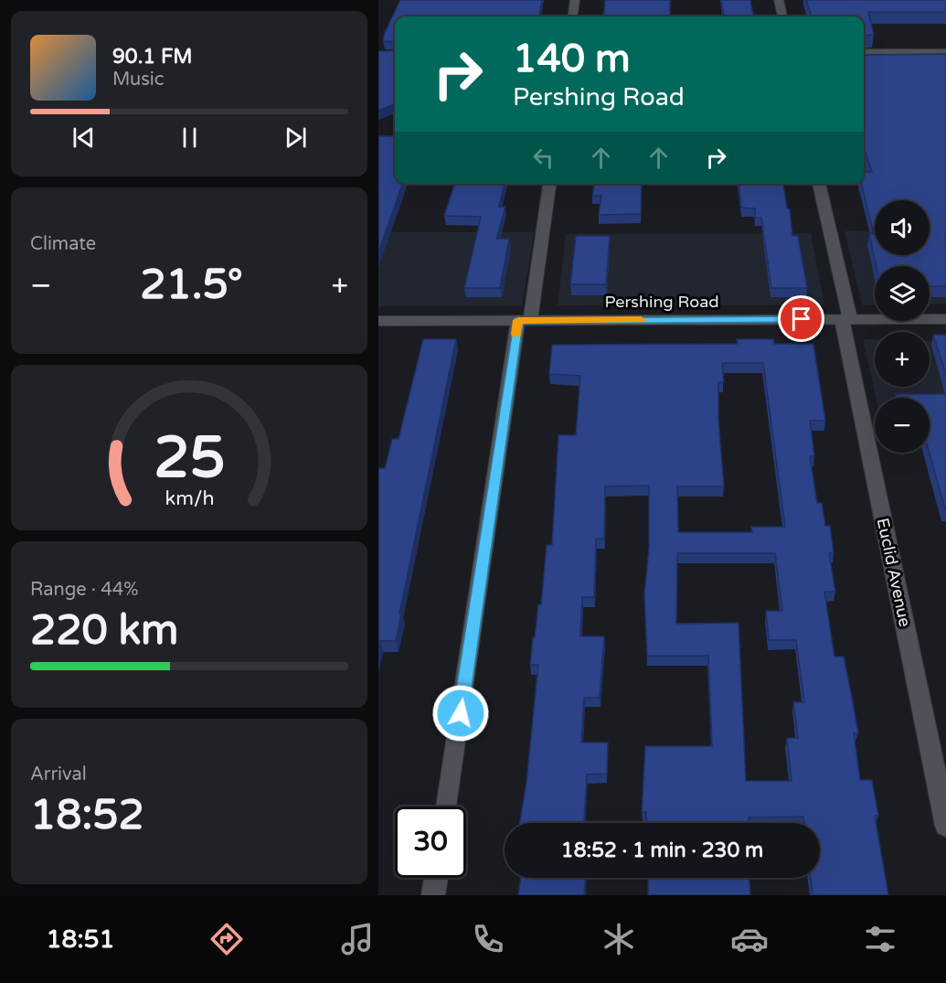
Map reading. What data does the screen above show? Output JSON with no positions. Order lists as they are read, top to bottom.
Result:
{
  "streets": {
    "street": ["Pershing Road", "Euclid Avenue"]
  },
  "crossings": [
    ["Pershing Road", "Euclid Avenue"]
  ],
  "page": {
    "turn": ["140 m", "Pershing Road"],
    "song": ["90.1 FM", "Music"],
    "tile": [
      "Climate",
      ["Range · 44%", "220 km"],
      ["Arrival", "18:52"]
    ],
    "map_buttons": ["+", "−"],
    "heat": ["−", "21.5°", "+"],
    "limit": "30",
    "trip": "18:52 · 1 min · 230 m",
    "tabs": "18:51",
    "gauge": ["25", "km/h"]
  }
}
